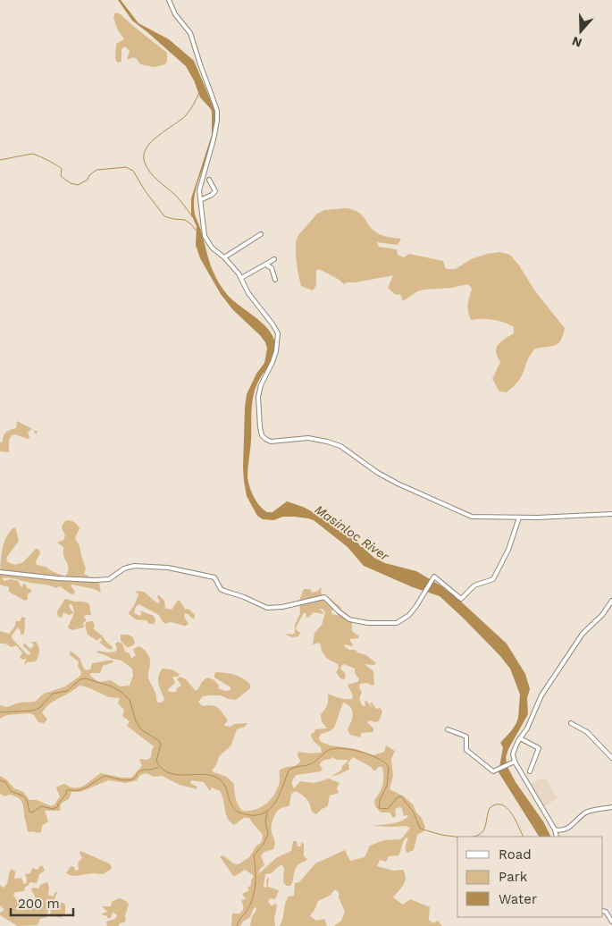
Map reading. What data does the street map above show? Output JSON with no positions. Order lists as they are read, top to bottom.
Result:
{
  "water": ["Masinloc River"],
  "legend": ["Road", "Park", "Water"],
  "scale_bar": "200 m",
  "north": "bottom"
}
